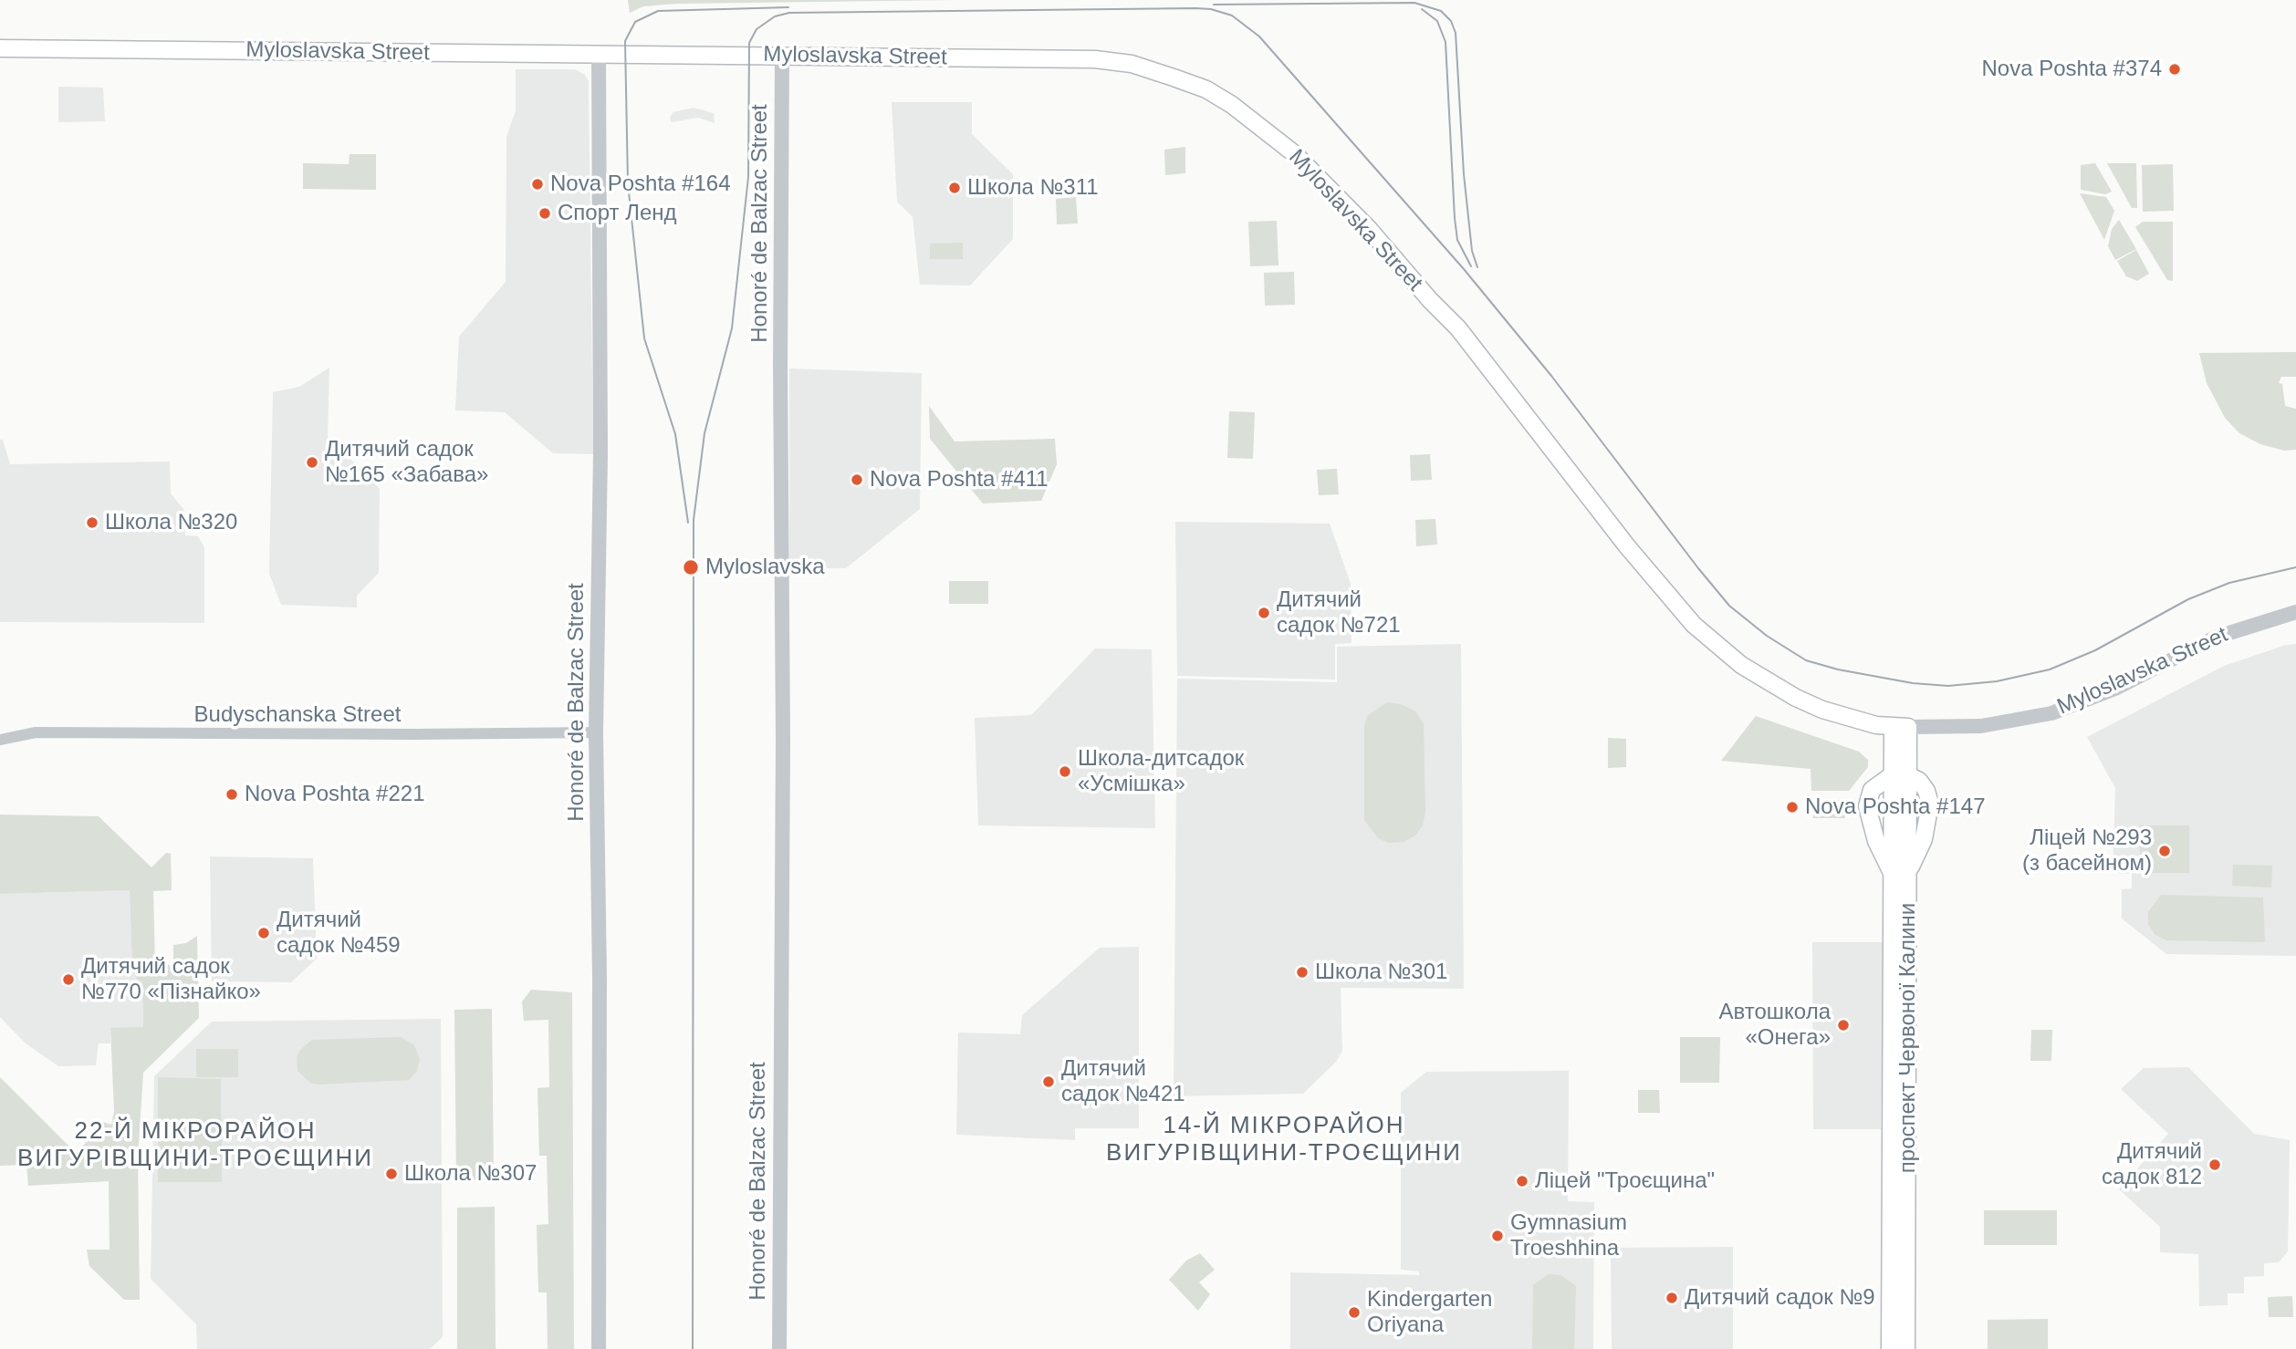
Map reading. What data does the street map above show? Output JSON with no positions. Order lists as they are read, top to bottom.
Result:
{
  "streets": {
    "main road": ["Myloslavska Street", "проспект Червоної Калини"],
    "street": ["Honoré de Balzac Street", "Budyschanska Street"]
  },
  "crossings": [
    ["Myloslavska Street", "Honoré de Balzac Street"],
    ["Myloslavska Street", "проспект Червоної Калини"],
    ["Honoré de Balzac Street", "Budyschanska Street"]
  ],
  "districts": ["14-Й МІКРОРАЙОН ВИГУРІВЩИНИ-ТРОЄЩИНИ", "22-Й МІКРОРАЙОН ВИГУРІВЩИНИ-ТРОЄЩИНИ"],
  "places": [
    "Nova Poshta #374",
    "Nova Poshta #164",
    "Школа №311",
    "Спорт Ленд",
    "Дитячий садок №165 «Забава»",
    "Nova Poshta #411",
    "Школа №320",
    "Myloslavska",
    "Дитячий садок №721",
    "Школа-дитсадок «Усмішка»",
    "Nova Poshta #221",
    "Nova Poshta #147",
    "Ліцей №293 (з басейном)",
    "Дитячий садок №459",
    "Школа №301",
    "Дитячий садок №770 «Пізнайко»",
    "Автошкола «Онега»",
    "Дитячий садок №421",
    "Дитячий садок 812",
    "Школа №307",
    "Ліцей \"Троєщина\"",
    "Gymnasium Troeshhina",
    "Дитячий садок №9",
    "Kindergarten Oriyana"
  ]
}
